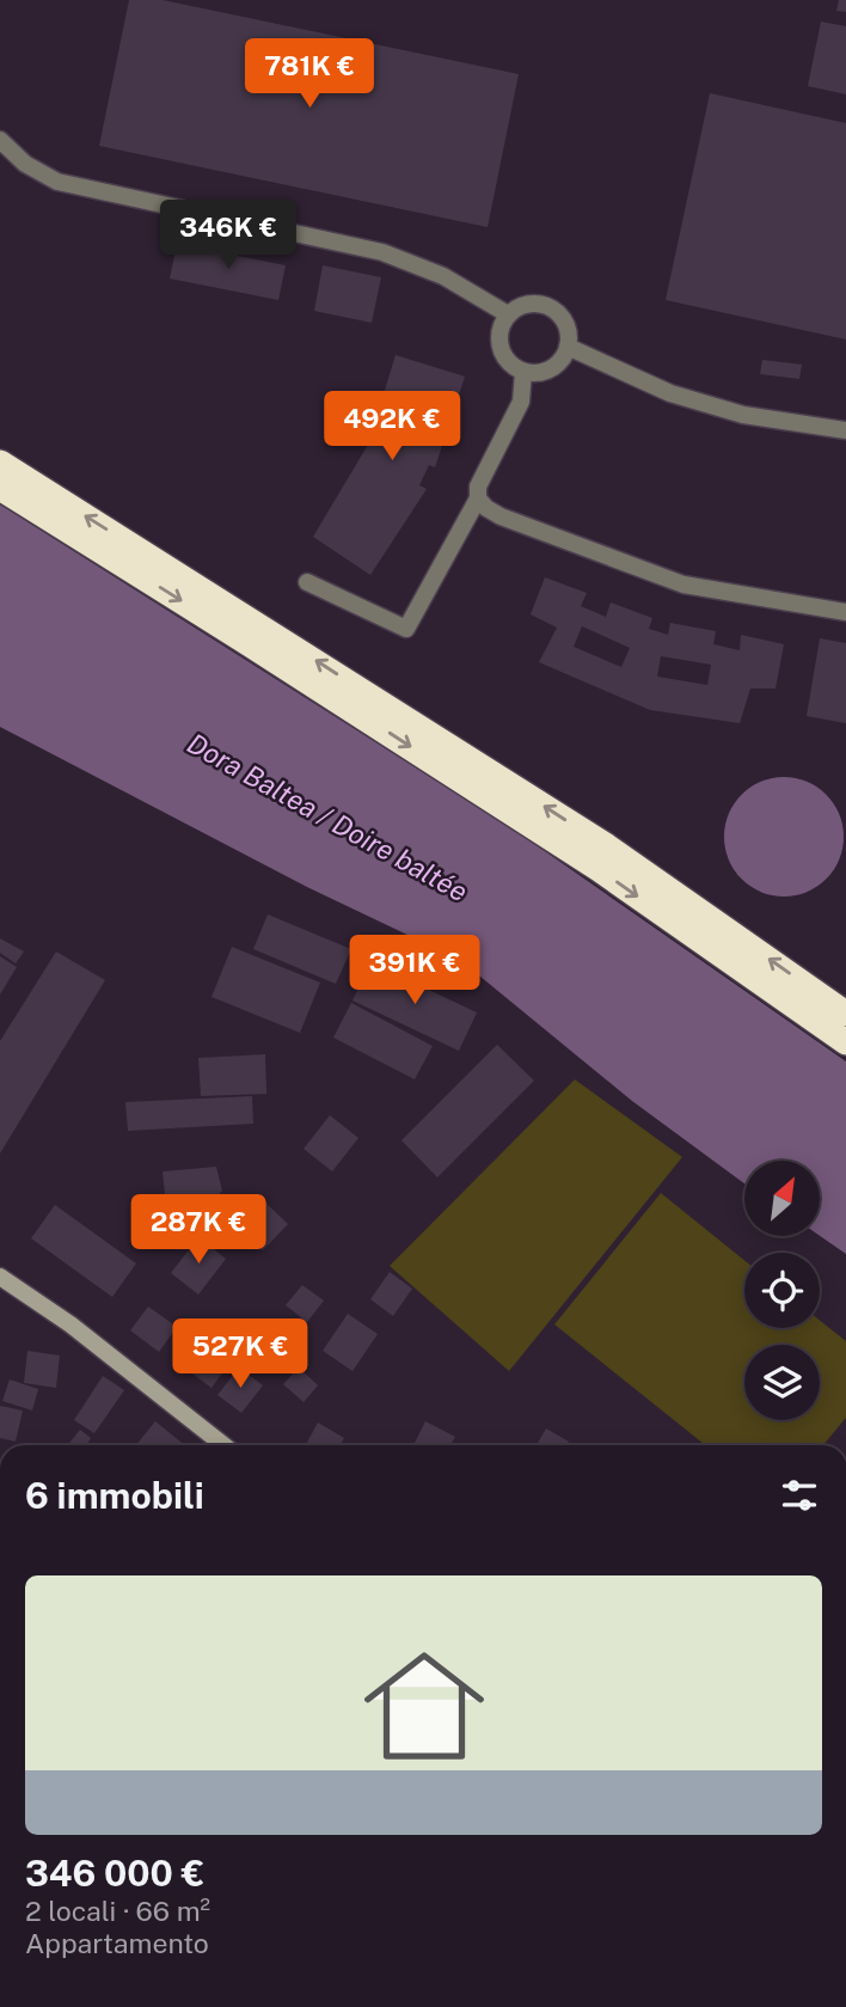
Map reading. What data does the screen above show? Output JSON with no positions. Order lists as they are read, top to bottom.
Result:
{
  "water": ["Dora Baltea / Doire baltée"],
  "north": "top right",
  "page": {
    "price": [
      "781K €",
      "346K €",
      "492K €",
      "391K €",
      "287K €",
      "527K €"
    ],
    "heading": "6 immobili",
    "list": [
      {
        "name": "346 000 €",
        "note": "2 locali · 66 m² · Appartamento"
      }
    ]
  }
}
